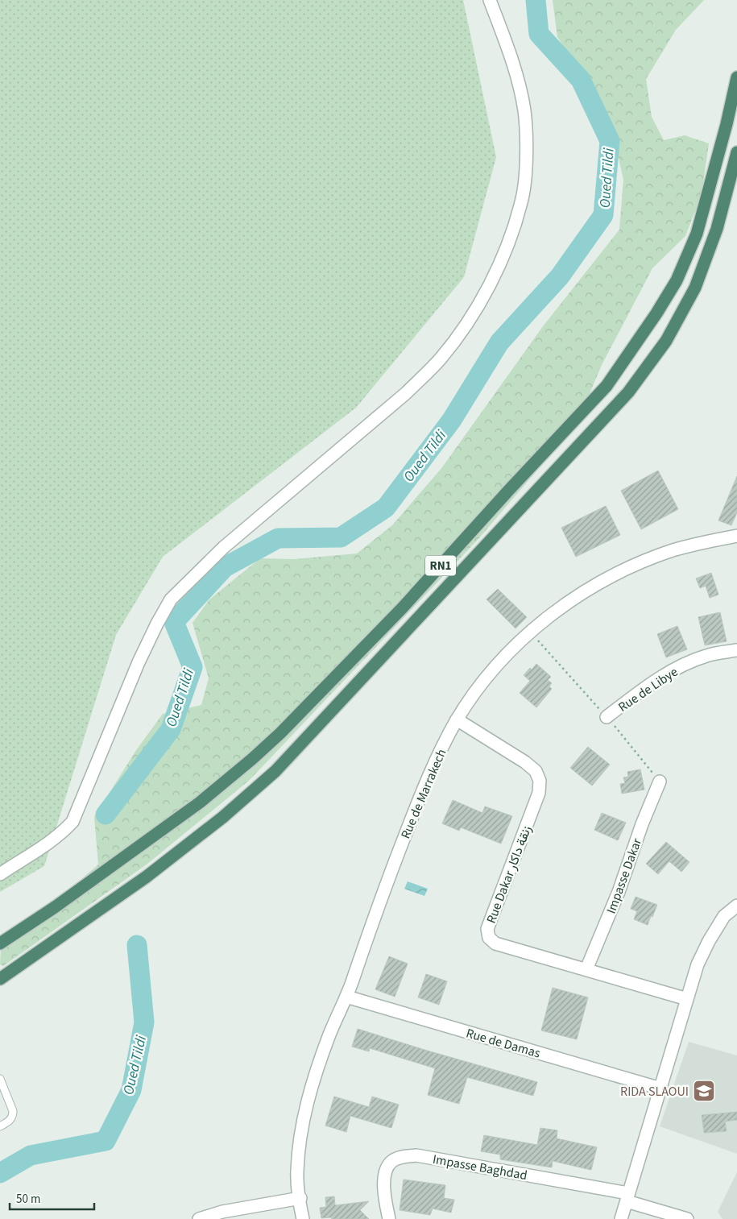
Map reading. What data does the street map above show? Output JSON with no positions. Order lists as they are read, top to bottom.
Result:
{
  "streets": {
    "highway": ["RN1"],
    "street": [
      "Rue de Libye",
      "Rue de Marrakech",
      "Rue Dakar زنقة داكار",
      "Impasse Dakar",
      "Rue de Damas",
      "Impasse Baghdad"
    ]
  },
  "crossings": [
    ["Rue de Marrakech", "Rue Dakar زنقة داكار"],
    ["Rue de Marrakech", "Rue de Damas"],
    ["Rue Dakar زنقة داكار", "Impasse Dakar"]
  ],
  "water": ["Oued Tildi"],
  "places": {
    "school or university": ["RIDA SLAOUI"]
  },
  "scale_bar": "50 m"
}
